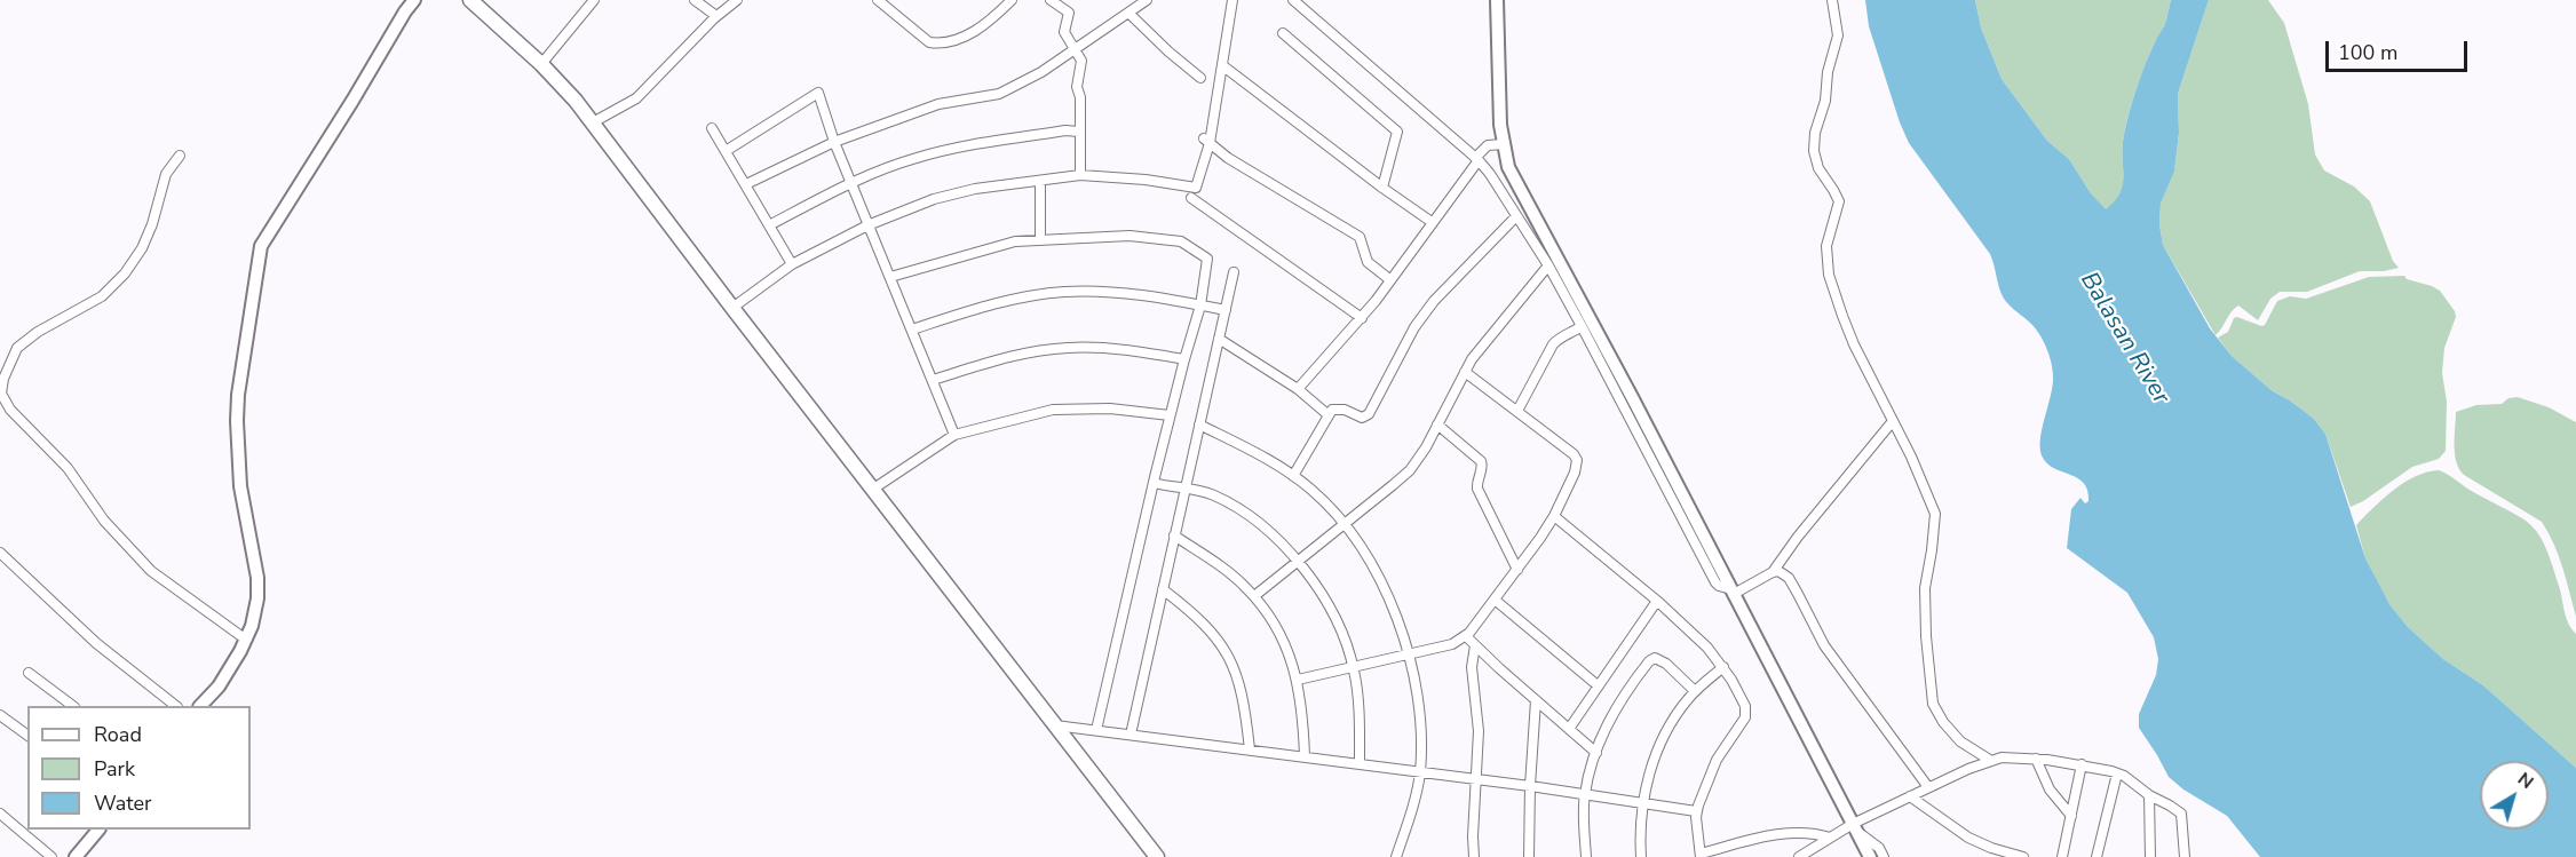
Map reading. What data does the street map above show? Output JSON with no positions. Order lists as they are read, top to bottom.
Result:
{
  "water": ["Balasan River"],
  "legend": ["Road", "Park", "Water"],
  "scale_bar": "100 m",
  "north": "top right"
}
